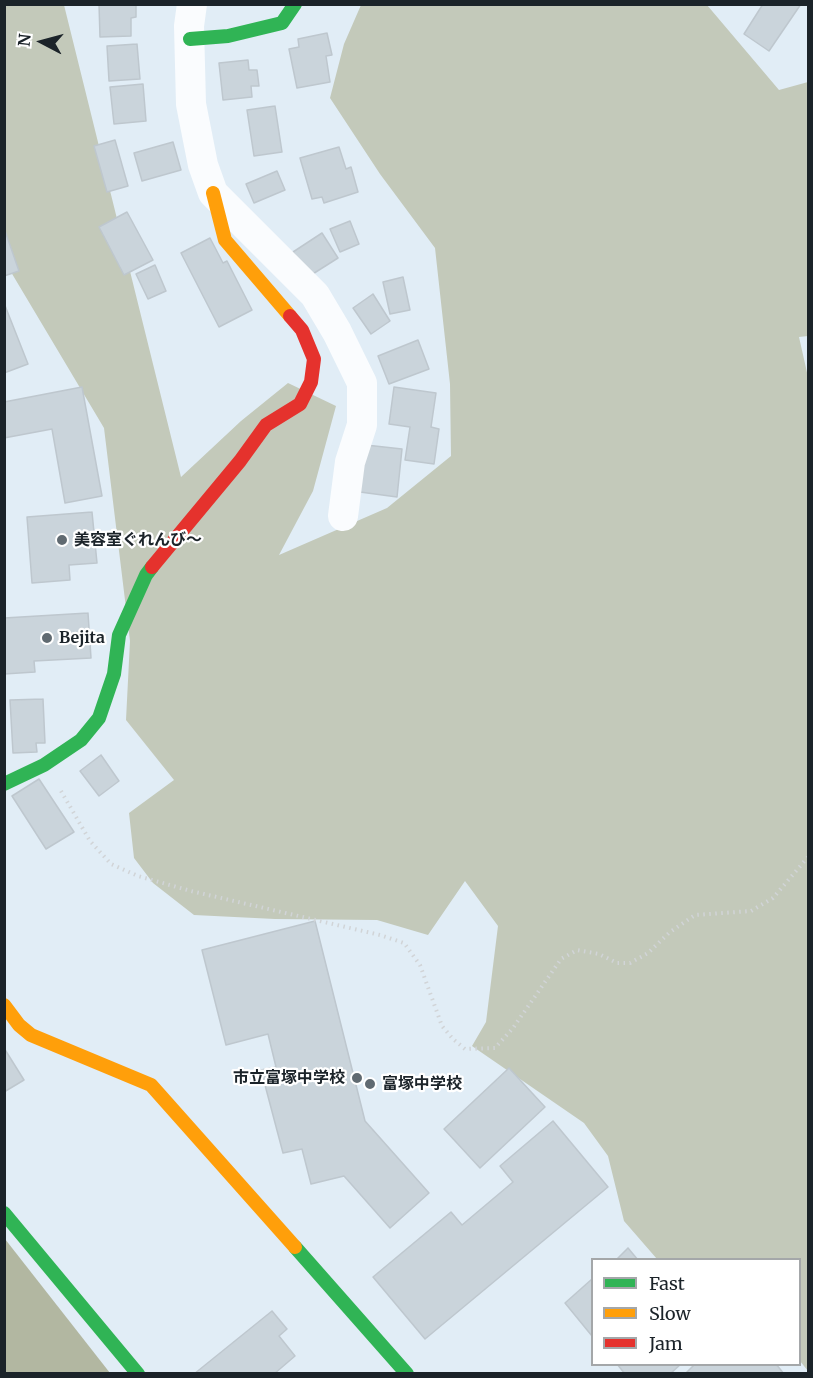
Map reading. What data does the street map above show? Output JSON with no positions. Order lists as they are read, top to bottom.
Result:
{
  "places": [
    "美容室ぐれんび～",
    "Bejita",
    "市立富塚中学校",
    "富塚中学校"
  ],
  "legend": ["Fast", "Slow", "Jam"],
  "north": "left"
}
